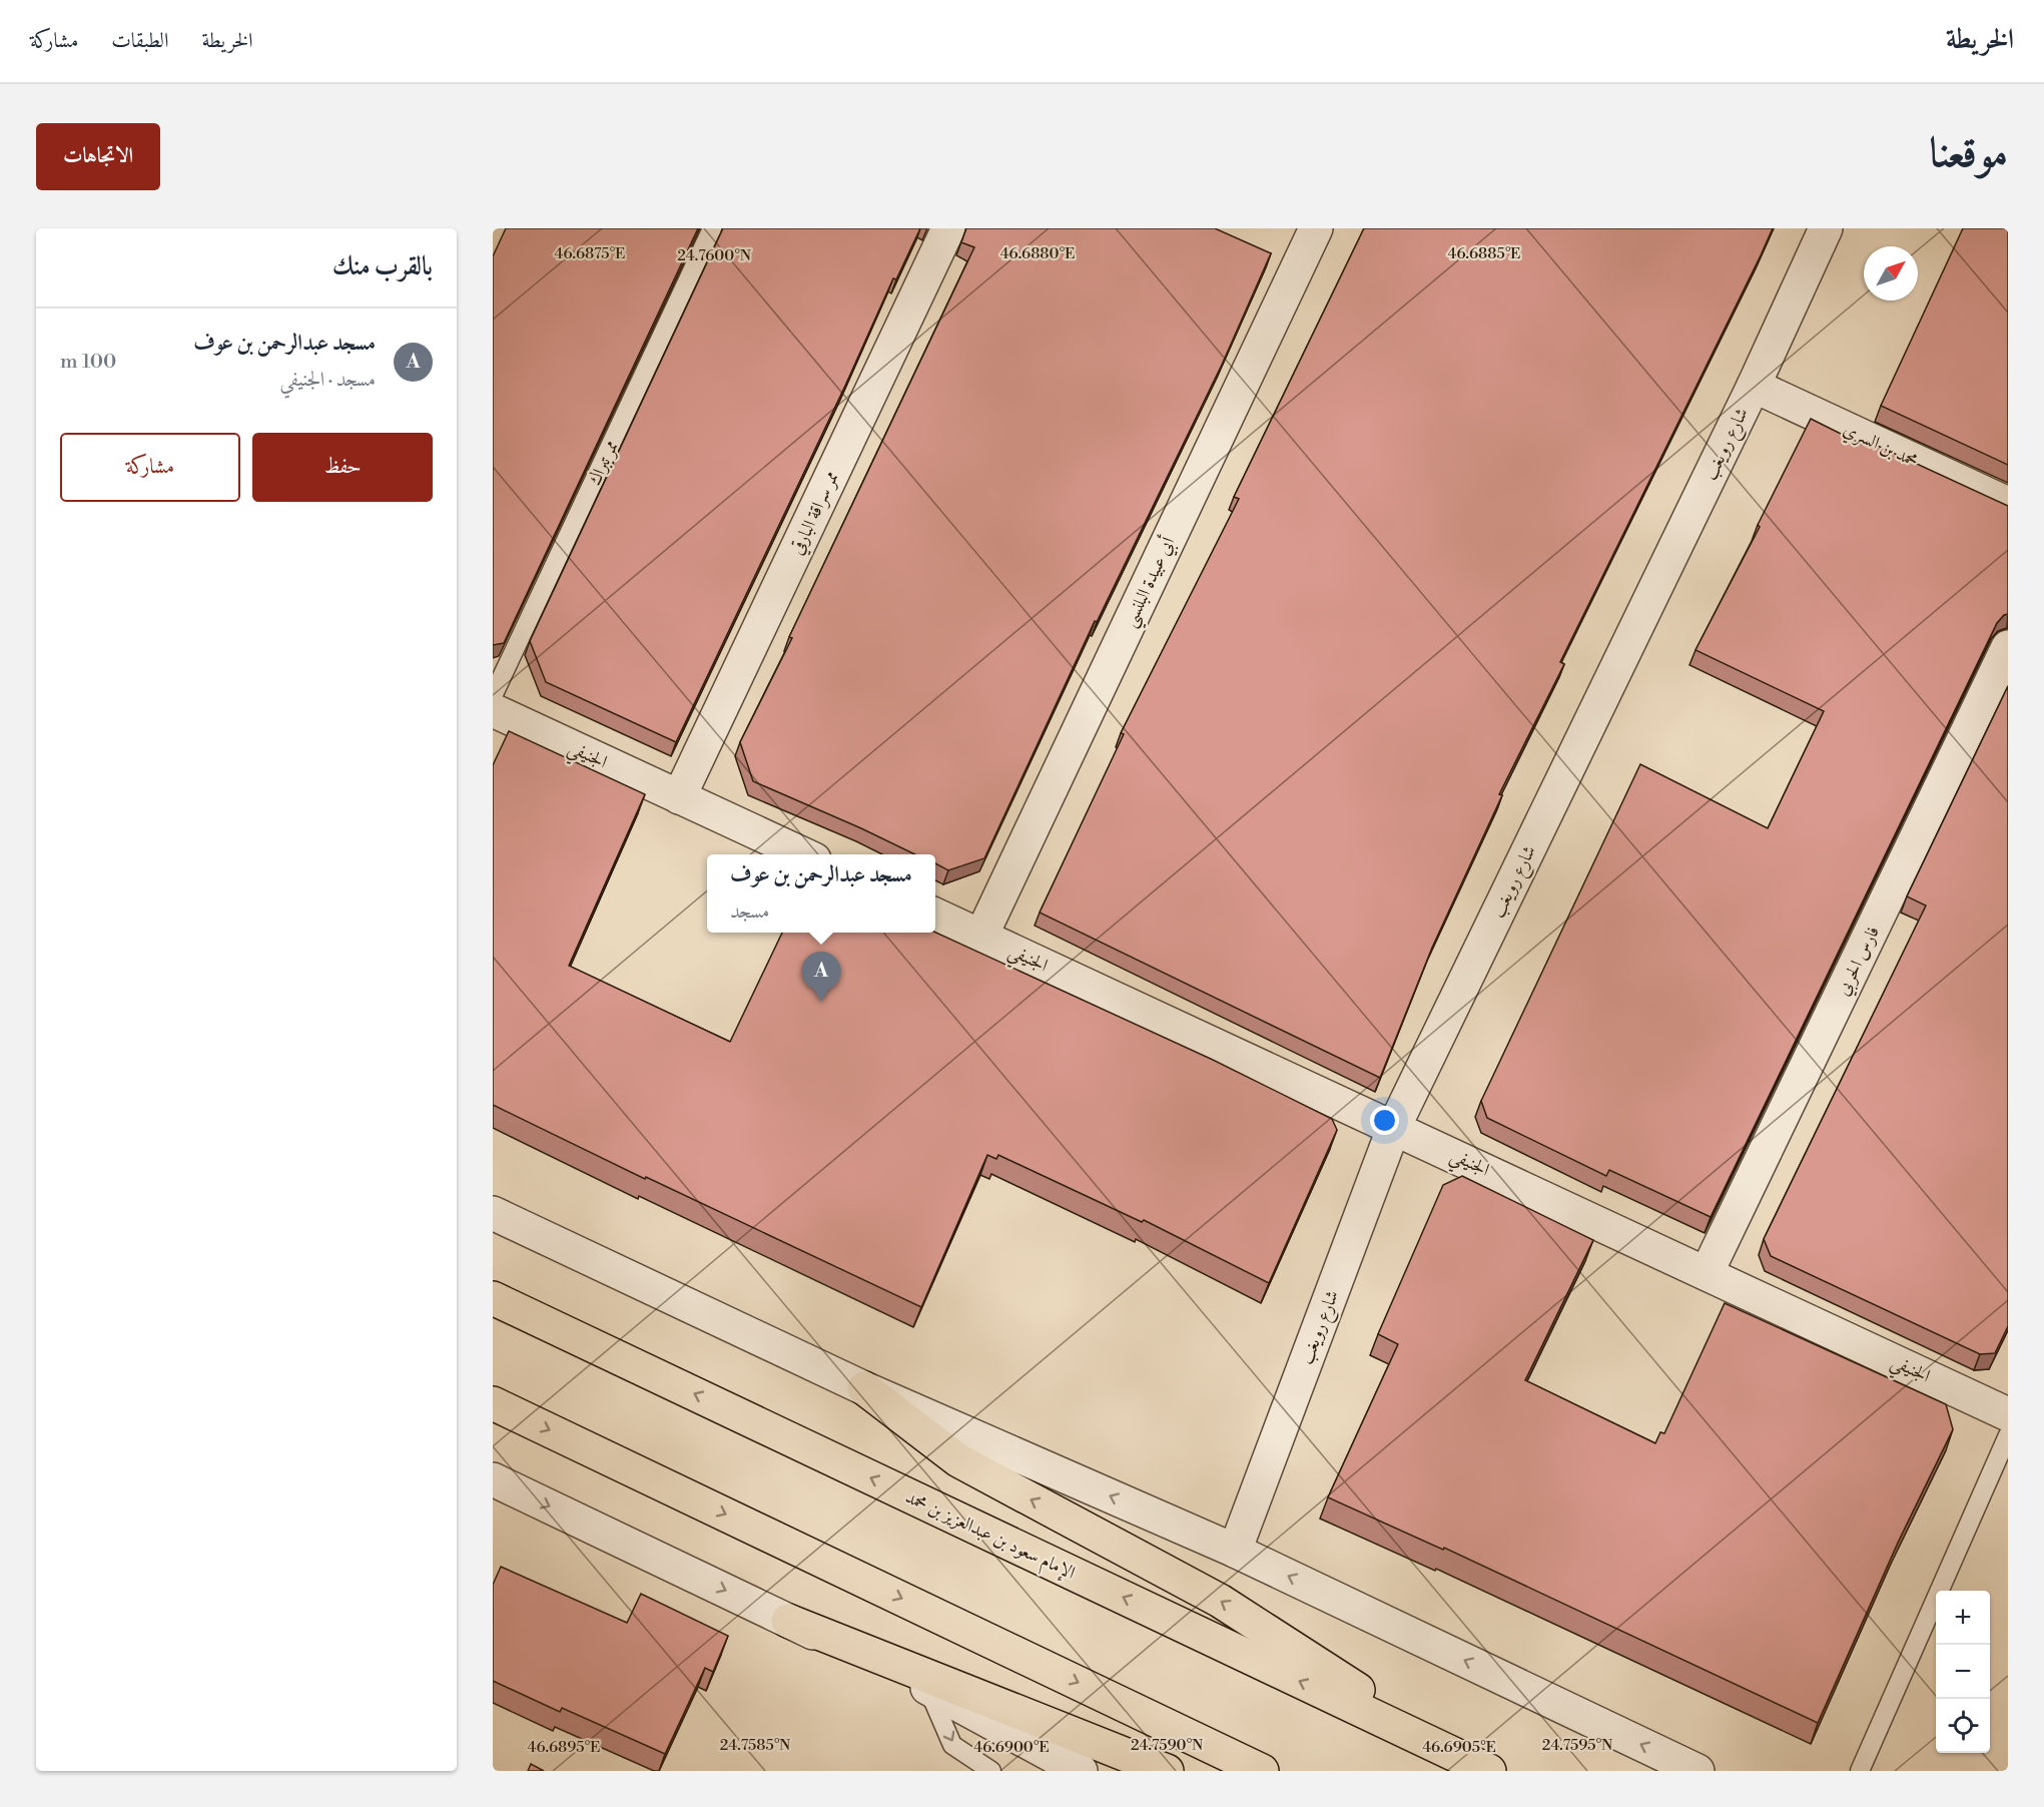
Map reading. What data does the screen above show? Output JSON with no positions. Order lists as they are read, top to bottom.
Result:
{
  "streets": {
    "main road": ["الإمام سعود بن عبدالعزيز بن محمد"],
    "street": [
      "شارع رويغب",
      "محمد بن السري",
      "ممر سراقة البارقي",
      "أبي عبيدة البلنسي",
      "الجنيفي",
      "فارس الحربي"
    ],
    "lane": ["ممر تبراك"]
  },
  "crossings": [
    ["شارع رويغب", "محمد بن السري"],
    ["شارع رويغب", "الجنيفي"],
    ["ممر سراقة البارقي", "الجنيفي"],
    ["أبي عبيدة البلنسي", "الجنيفي"],
    ["الجنيفي", "فارس الحربي"]
  ],
  "north": "top right",
  "page": {
    "header": "الخريطة",
    "nav": ["الخريطة", "الطبقات", "مشاركة"],
    "title": "موقعنا",
    "buttons": [
      "الاتجاهات",
      ["حفظ", "مشاركة"]
    ],
    "heading": "بالقرب منك",
    "list": [
      {
        "mark": "A",
        "name": "مسجد عبدالرحمن بن عوف",
        "note": "مسجد · الجنيفي",
        "value": "100 m"
      }
    ],
    "popup": ["مسجد عبدالرحمن بن عوف", "مسجد"],
    "pins": "A",
    "map_buttons": ["+", "−"]
  },
  "coordinates": [
    "46.6885°E",
    "46.6875°E",
    "46.6880°E",
    "24.7600°N",
    "24.7585°N",
    "24.7590°N",
    "24.7595°N",
    "46.6895°E",
    "46.6900°E",
    "46.6905°E"
  ]
}
